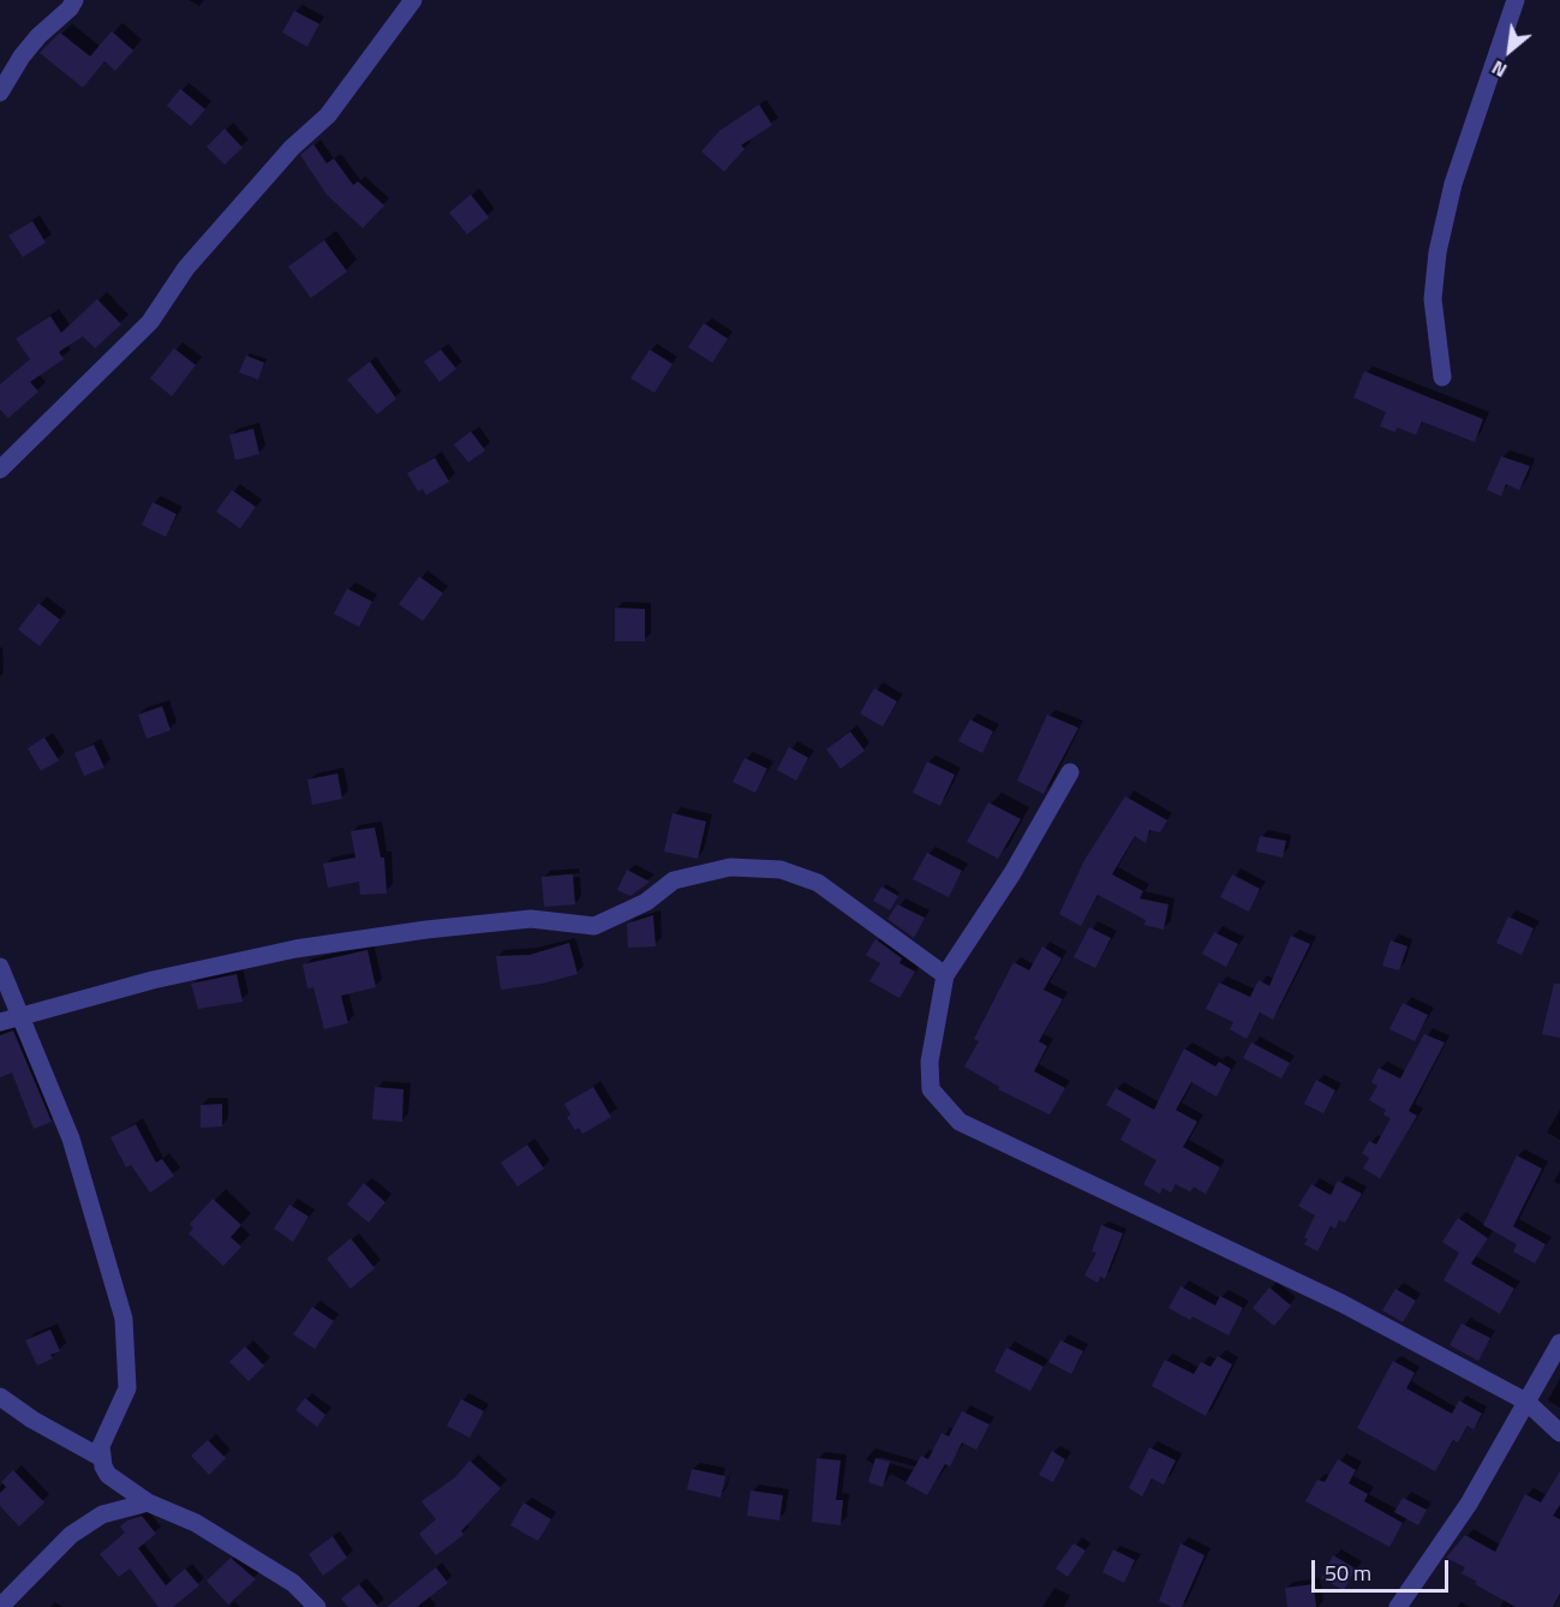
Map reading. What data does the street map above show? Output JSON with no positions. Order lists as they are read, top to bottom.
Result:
{
  "scale_bar": "50 m",
  "north": "bottom left"
}
